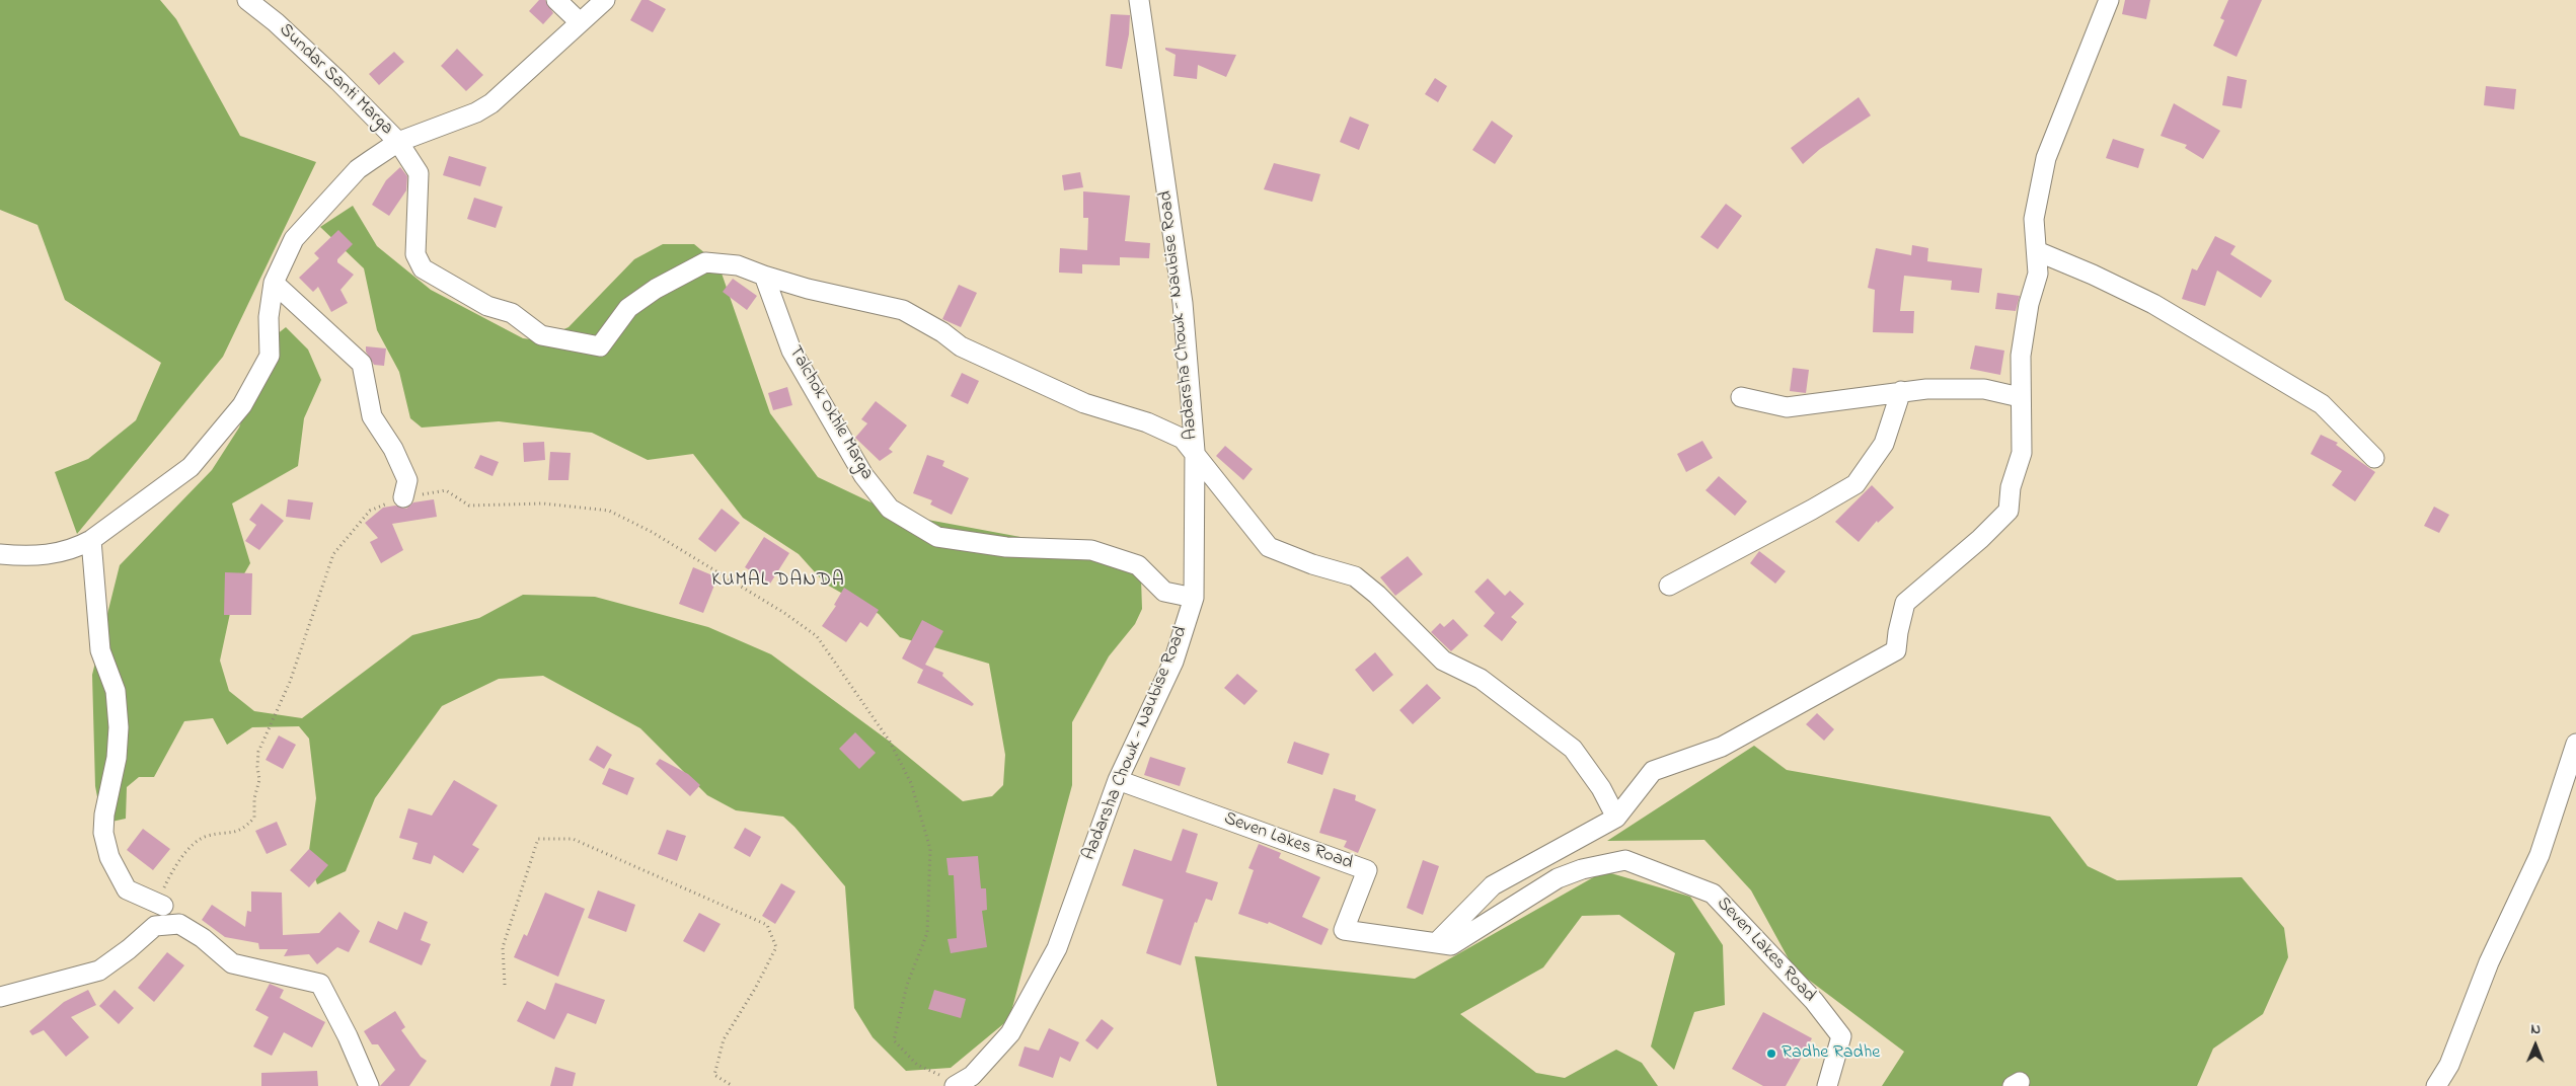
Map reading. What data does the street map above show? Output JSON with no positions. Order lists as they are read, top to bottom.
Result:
{
  "streets": {
    "street": [
      "Sundar Santi Marga",
      "Aadarsha Chowk - Naubise Road",
      "Talchok Okhle Marga",
      "Seven Lakes Road"
    ]
  },
  "crossings": [
    ["Aadarsha Chowk - Naubise Road", "Talchok Okhle Marga"],
    ["Aadarsha Chowk - Naubise Road", "Seven Lakes Road"]
  ],
  "districts": ["KUMAL DANDA"],
  "places": ["Radhe Radhe"],
  "north": "top"
}
